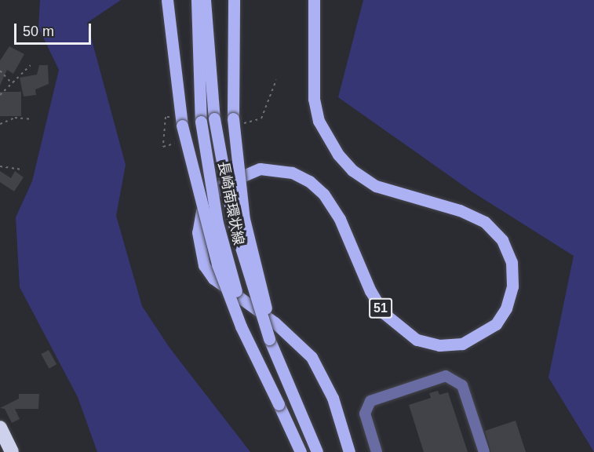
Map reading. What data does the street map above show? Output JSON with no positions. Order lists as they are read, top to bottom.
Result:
{
  "streets": {
    "main road": ["長崎南環状線", "51"]
  },
  "scale_bar": "50 m"
}
